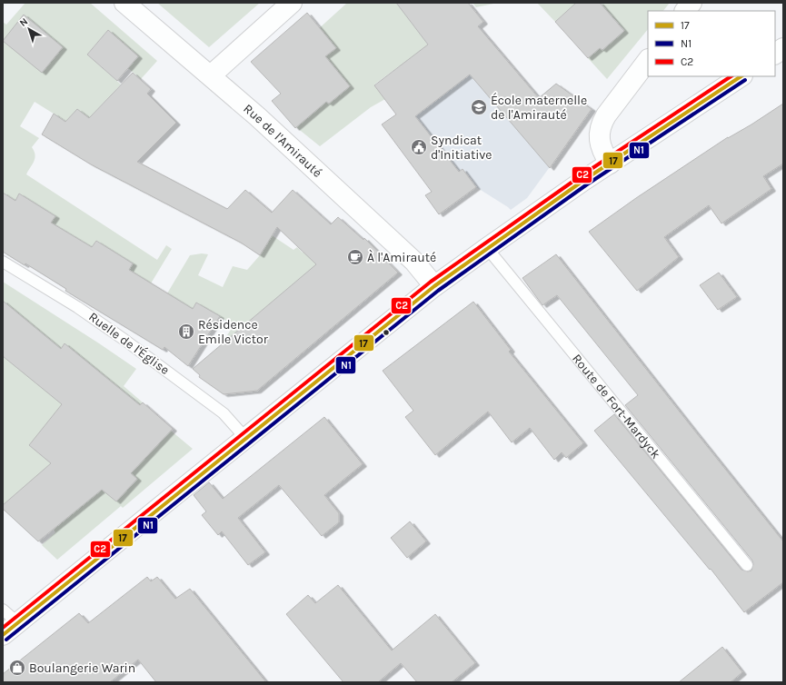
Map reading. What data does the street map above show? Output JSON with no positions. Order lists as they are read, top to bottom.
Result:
{
  "streets": {
    "main road": ["Rue de l'Amirauté"],
    "lane": ["Ruelle de l'Église", "Route de Fort-Mardyck"]
  },
  "places": {
    "school or university": ["École maternelle de l'Amirauté"],
    "public building": ["Syndicat d'Initiative"],
    "cafe": ["À l'Amirauté"],
    "building": ["Résidence Emile Victor"],
    "shop": ["Boulangerie Warin"]
  },
  "lines": ["transit line 17", "transit line C2", "transit line N1"],
  "legend": ["17", "N1", "C2"],
  "north": "top left"
}
